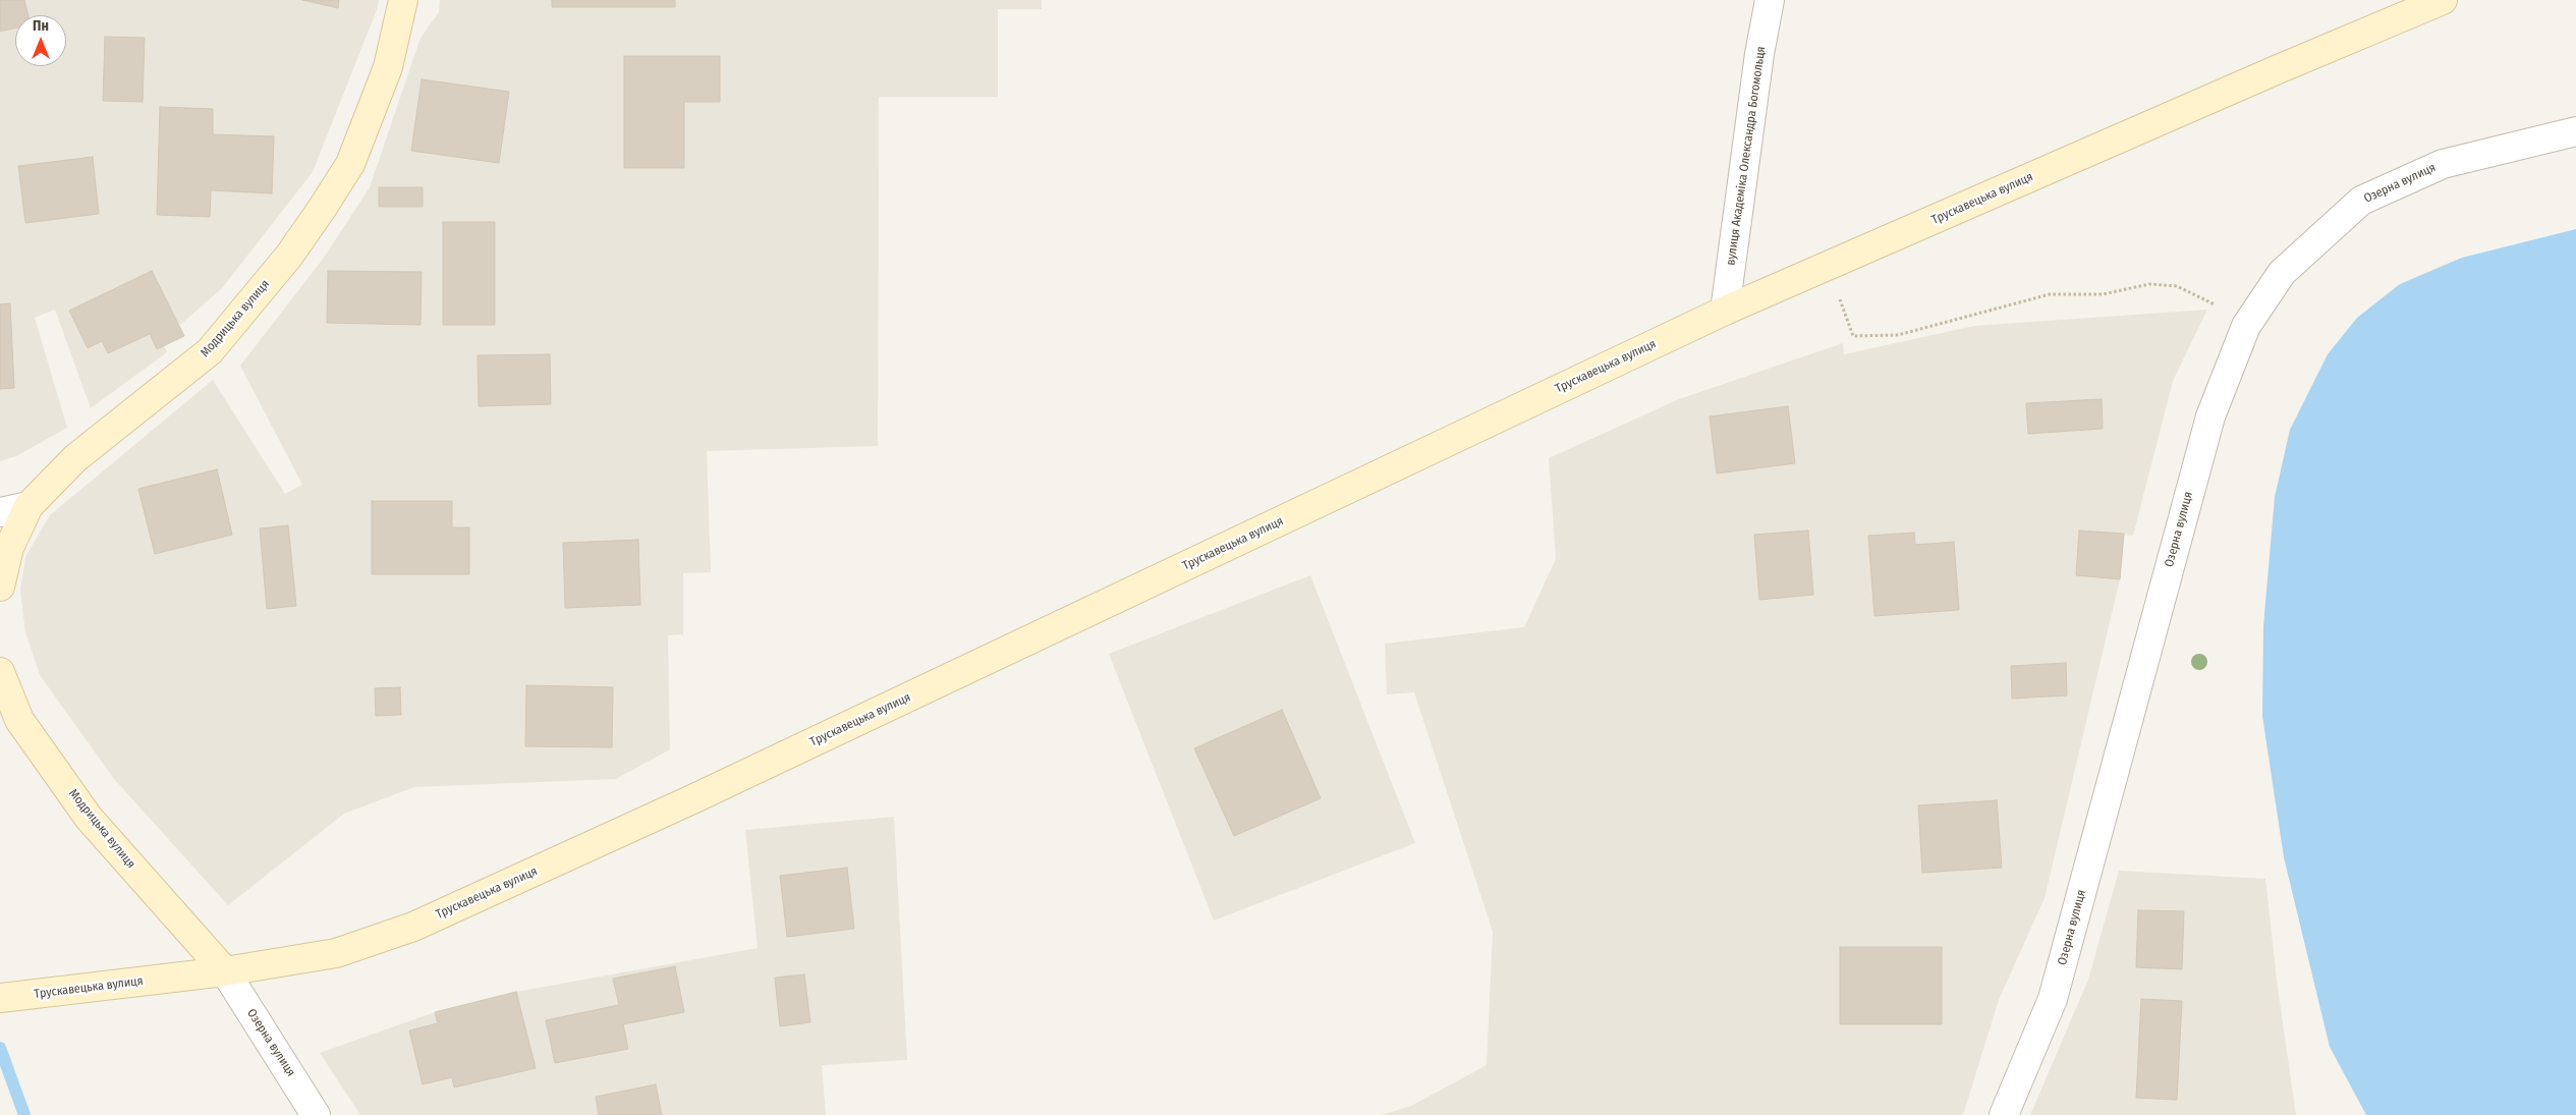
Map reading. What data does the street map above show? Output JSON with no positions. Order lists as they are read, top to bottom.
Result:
{
  "streets": {
    "main road": ["Трускавецька вулиця", "Модрицька вулиця"],
    "street": ["вулиця Академіка Олександра Богомольця", "Озерна вулиця"]
  },
  "crossings": [
    ["вулиця Академіка Олександра Богомольця", "Трускавецька вулиця"],
    ["Озерна вулиця", "Трускавецька вулиця"],
    ["Озерна вулиця", "Модрицька вулиця"],
    ["Трускавецька вулиця", "Модрицька вулиця"]
  ],
  "north": "top"
}
